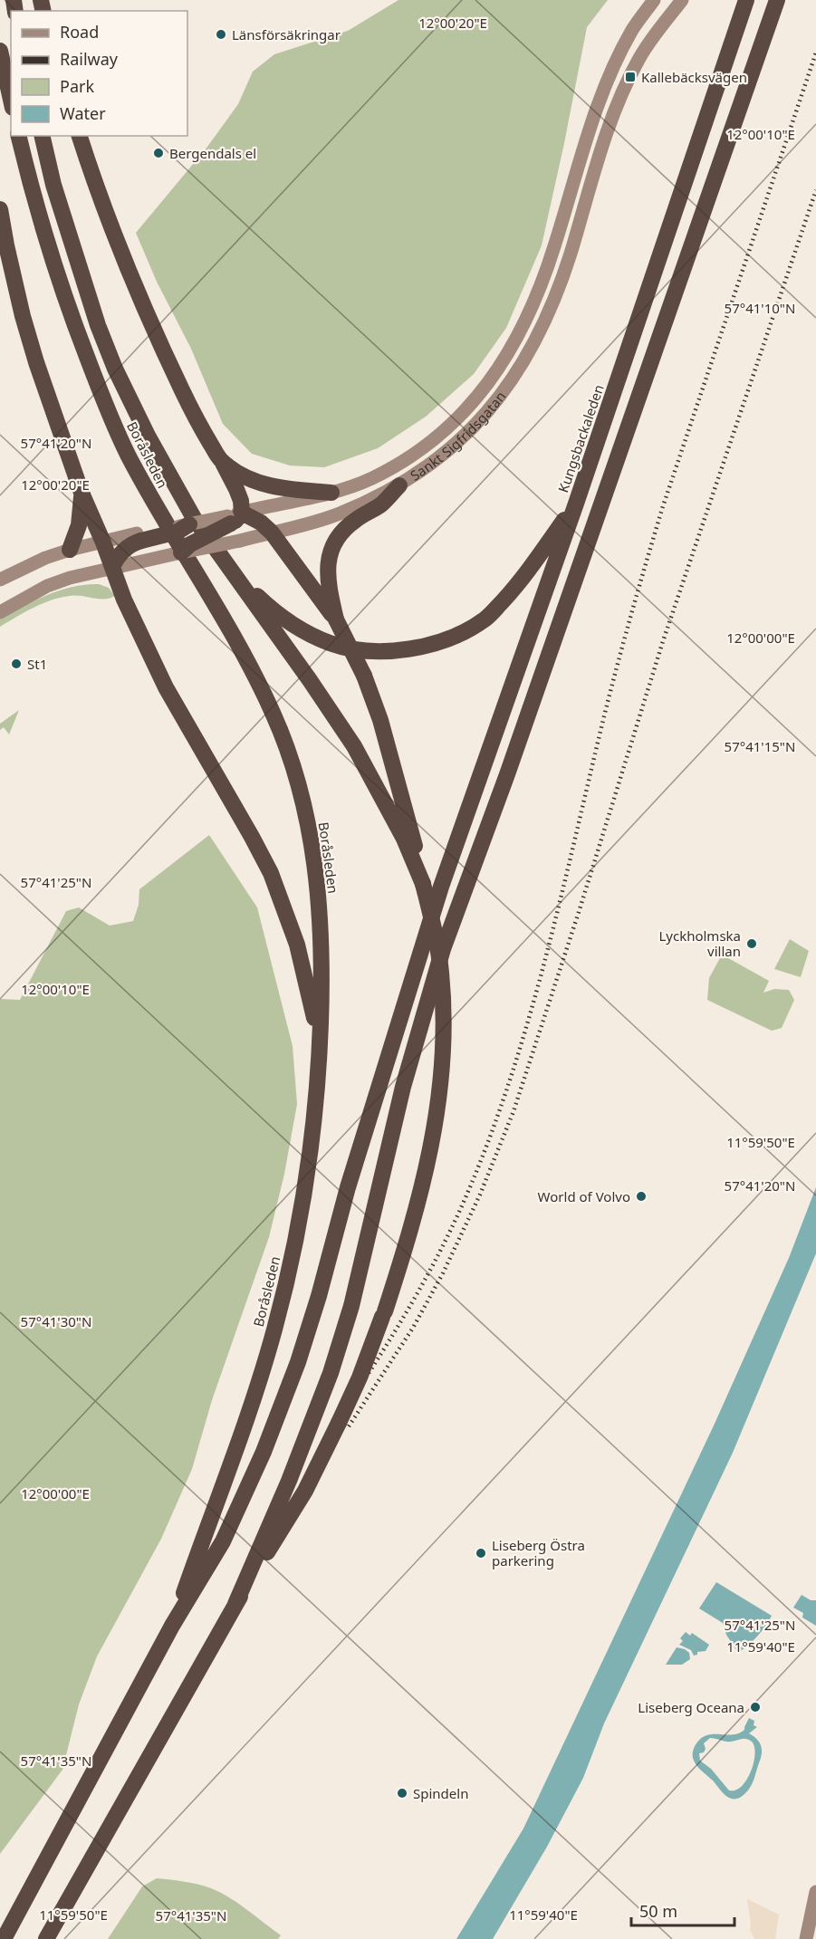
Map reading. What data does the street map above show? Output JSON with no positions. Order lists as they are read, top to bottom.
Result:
{
  "streets": {
    "highway": ["Kungsbackaleden", "Boråsleden"],
    "main road": ["Sankt Sigfridsgatan"]
  },
  "crossings": [
    ["Kungsbackaleden", "Boråsleden"]
  ],
  "places": {
    "other": [
      "Länsförsäkringar",
      "Bergendals el",
      "St1",
      "Lyckholmska villan",
      "World of Volvo",
      "Liseberg Östra parkering",
      "Liseberg Oceana",
      "Spindeln"
    ],
    "transit": ["Kallebäcksvägen"]
  },
  "legend": [
    "Road",
    "Railway",
    "Park",
    "Water"
  ],
  "scale_bar": "50 m",
  "coordinates": [
    "12°00'20\"E",
    "12°00'10\"E",
    "57°41'10\"N",
    "57°41'20\"N",
    "12°00'00\"E",
    "57°41'15\"N",
    "57°41'25\"N",
    "11°59'50\"E",
    "57°41'30\"N",
    "11°59'40\"E",
    "57°41'35\"N"
  ]
}
